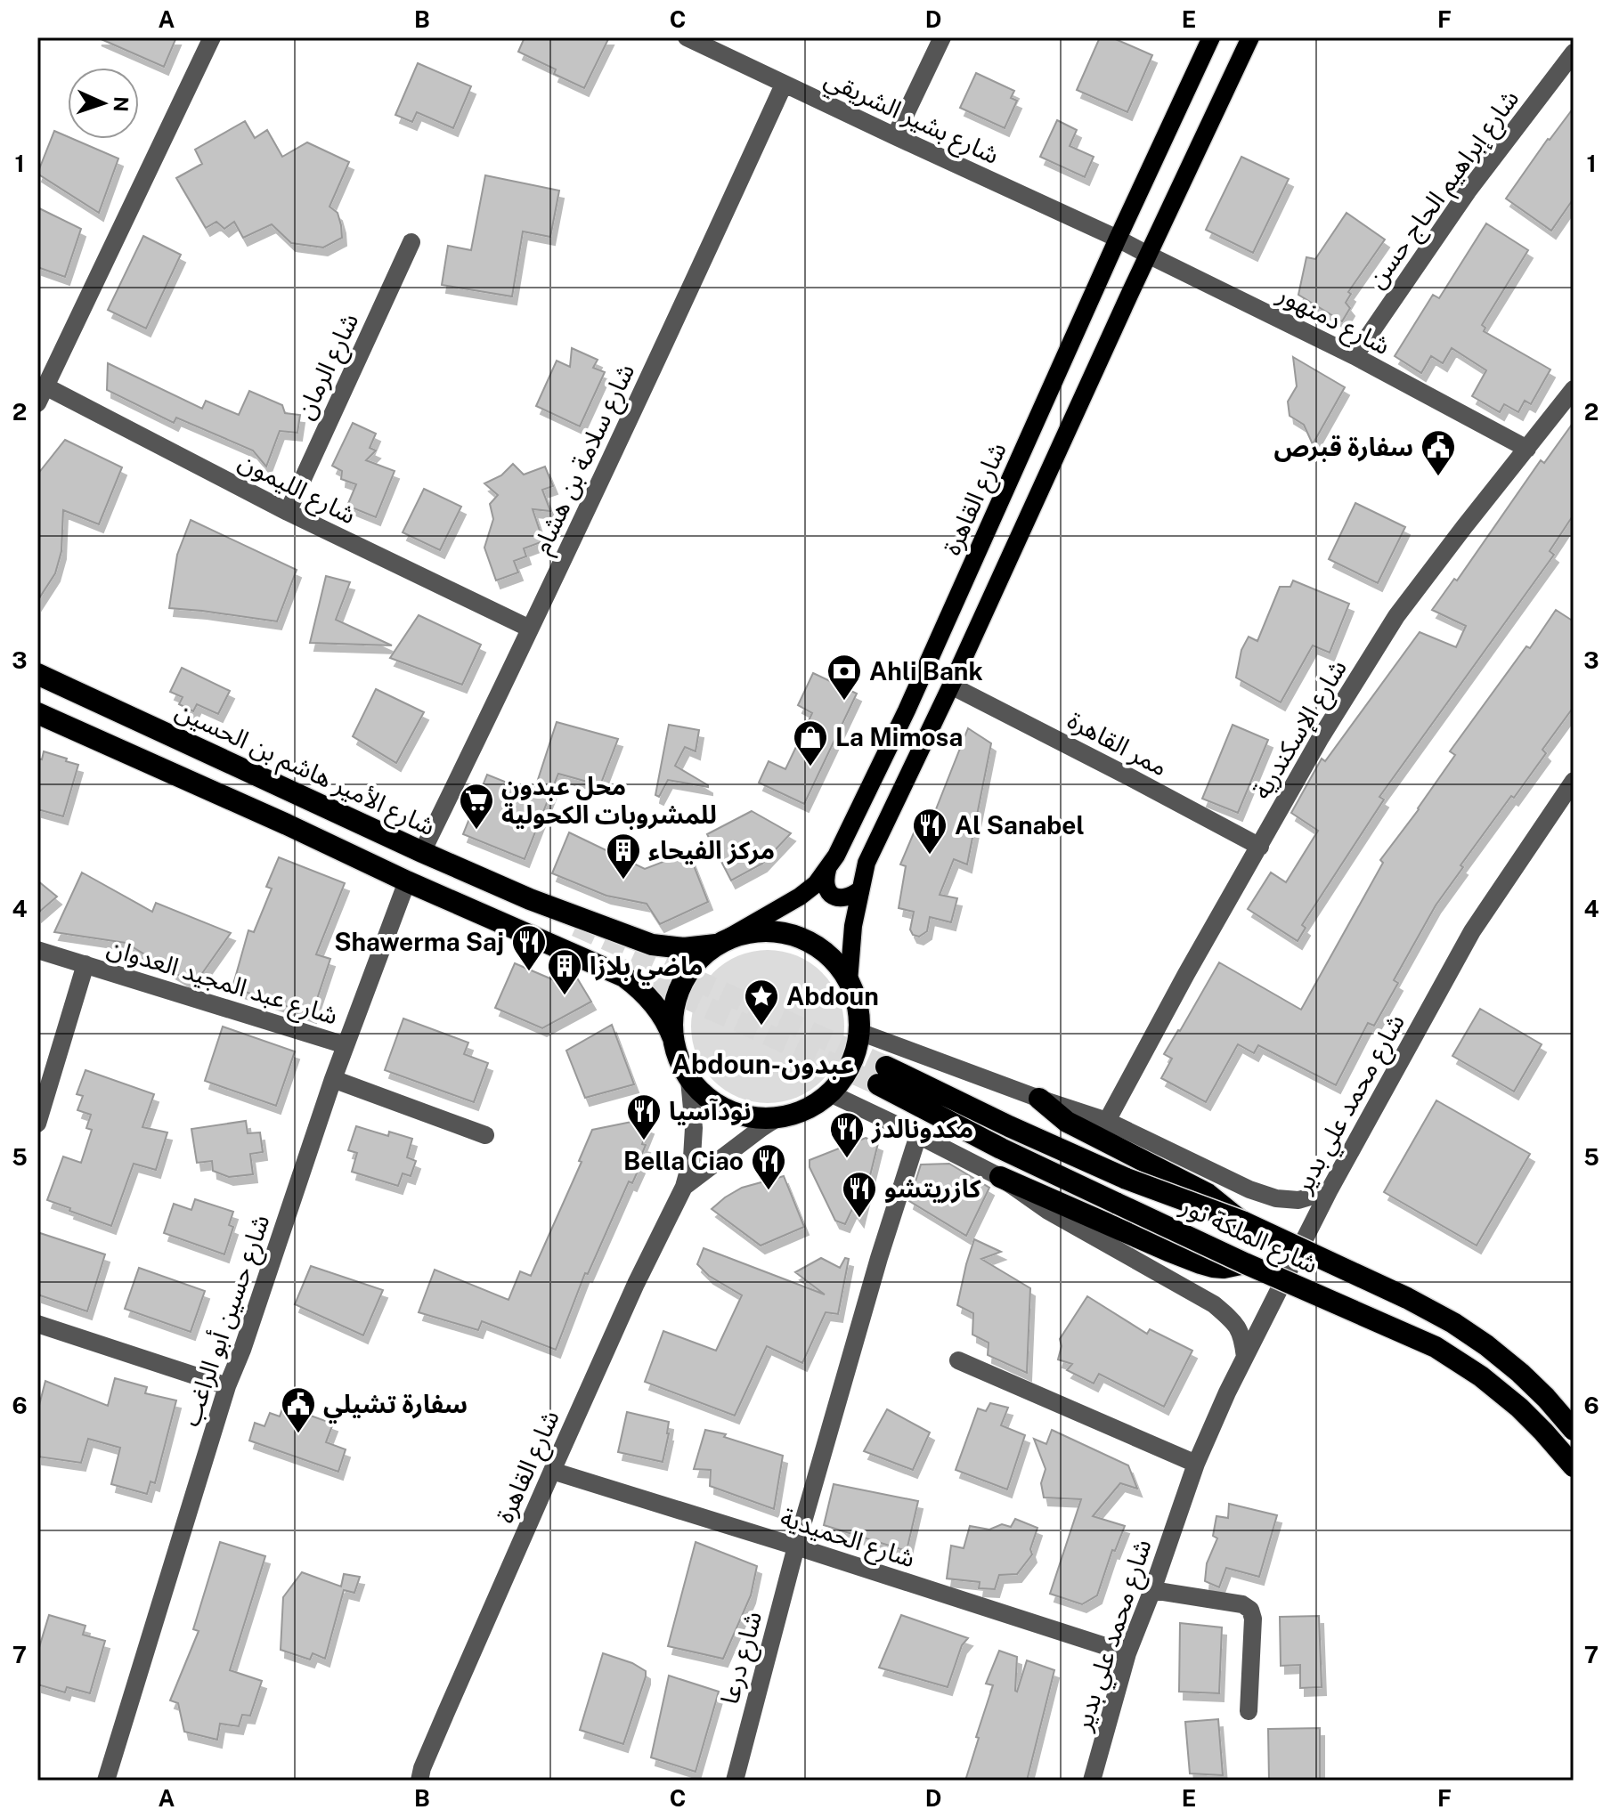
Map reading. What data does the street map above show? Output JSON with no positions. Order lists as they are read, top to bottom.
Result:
{
  "streets": {
    "highway": ["شارع الأمير هاشم بن الحسين", "شارع الملكة نور"],
    "main road": ["شارع القاهرة"],
    "street": [
      "شارع بشير الشريقي",
      "شارع إبراهيم الحاج حسن",
      "شارع دمنهور",
      "شارع الرمان",
      "شارع سلامة بن هشام",
      "شارع الليمون",
      "شارع الإسكندرية",
      "ممر القاهرة",
      "شارع عبد المجيد العدوان",
      "شارع محمد علي بدير",
      "شارع حسين أبو الراغب",
      "شارع الحميدية",
      "شارع درعا"
    ]
  },
  "crossings": [
    ["شارع بشير الشريقي", "شارع دمنهور"],
    ["شارع بشير الشريقي", "شارع سلامة بن هشام"],
    ["شارع بشير الشريقي", "شارع القاهرة"],
    ["شارع إبراهيم الحاج حسن", "شارع دمنهور"],
    ["شارع دمنهور", "شارع القاهرة"],
    ["شارع دمنهور", "شارع الإسكندرية"],
    ["شارع الرمان", "شارع الليمون"],
    ["شارع سلامة بن هشام", "شارع الليمون"],
    ["شارع سلامة بن هشام", "شارع الأمير هاشم بن الحسين"],
    ["شارع القاهرة", "شارع الأمير هاشم بن الحسين"],
    ["شارع القاهرة", "شارع الملكة نور"],
    ["شارع القاهرة", "شارع الحميدية"],
    ["شارع الإسكندرية", "ممر القاهرة"],
    ["شارع الإسكندرية", "شارع الملكة نور"],
    ["شارع الأمير هاشم بن الحسين", "شارع الملكة نور"],
    ["شارع عبد المجيد العدوان", "شارع حسين أبو الراغب"],
    ["شارع محمد علي بدير", "شارع الملكة نور"],
    ["شارع محمد علي بدير", "شارع الحميدية"],
    ["شارع الحميدية", "شارع درعا"]
  ],
  "districts": ["Abdoun-عبدون"],
  "places": {
    "public building": ["سفارة قبرص", "سفارة تشيلي"],
    "bank": ["Ahli Bank"],
    "shop": ["La Mimosa"],
    "supermarket": ["محل عبدون للمشروبات الكحولية"],
    "restaurant": [
      "Al Sanabel",
      "Shawerma Saj",
      "نودآسيا",
      "مكدونالدز",
      "Bella Ciao",
      "كازريتشو"
    ],
    "building": ["مركز الفيحاء", "ماضي بلازا"],
    "place": ["Abdoun"]
  },
  "north": "right",
  "grid": {
    "columns": [
      "A",
      "B",
      "C",
      "D",
      "E",
      "F"
    ],
    "rows": [
      "1",
      "2",
      "3",
      "4",
      "5",
      "6",
      "7"
    ]
  }
}
